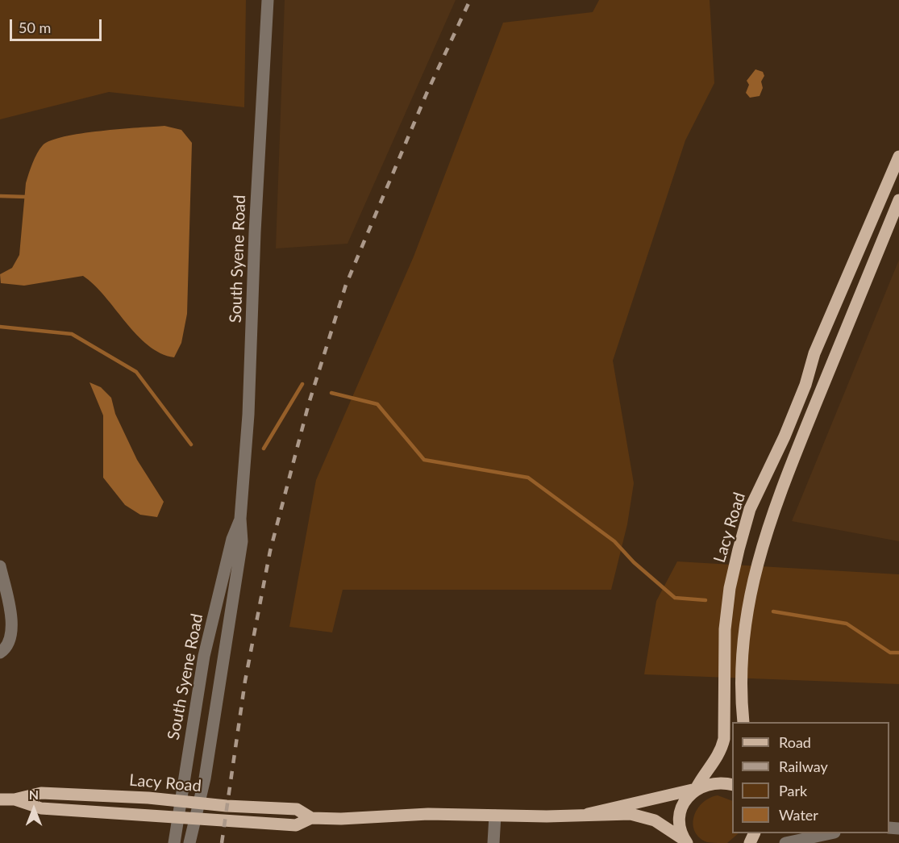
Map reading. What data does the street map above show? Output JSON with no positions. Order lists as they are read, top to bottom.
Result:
{
  "streets": {
    "main road": ["Lacy Road"],
    "street": ["South Syene Road"]
  },
  "crossings": [
    ["South Syene Road", "Lacy Road"]
  ],
  "legend": [
    "Road",
    "Railway",
    "Park",
    "Water"
  ],
  "scale_bar": "50 m",
  "north": "top"
}
